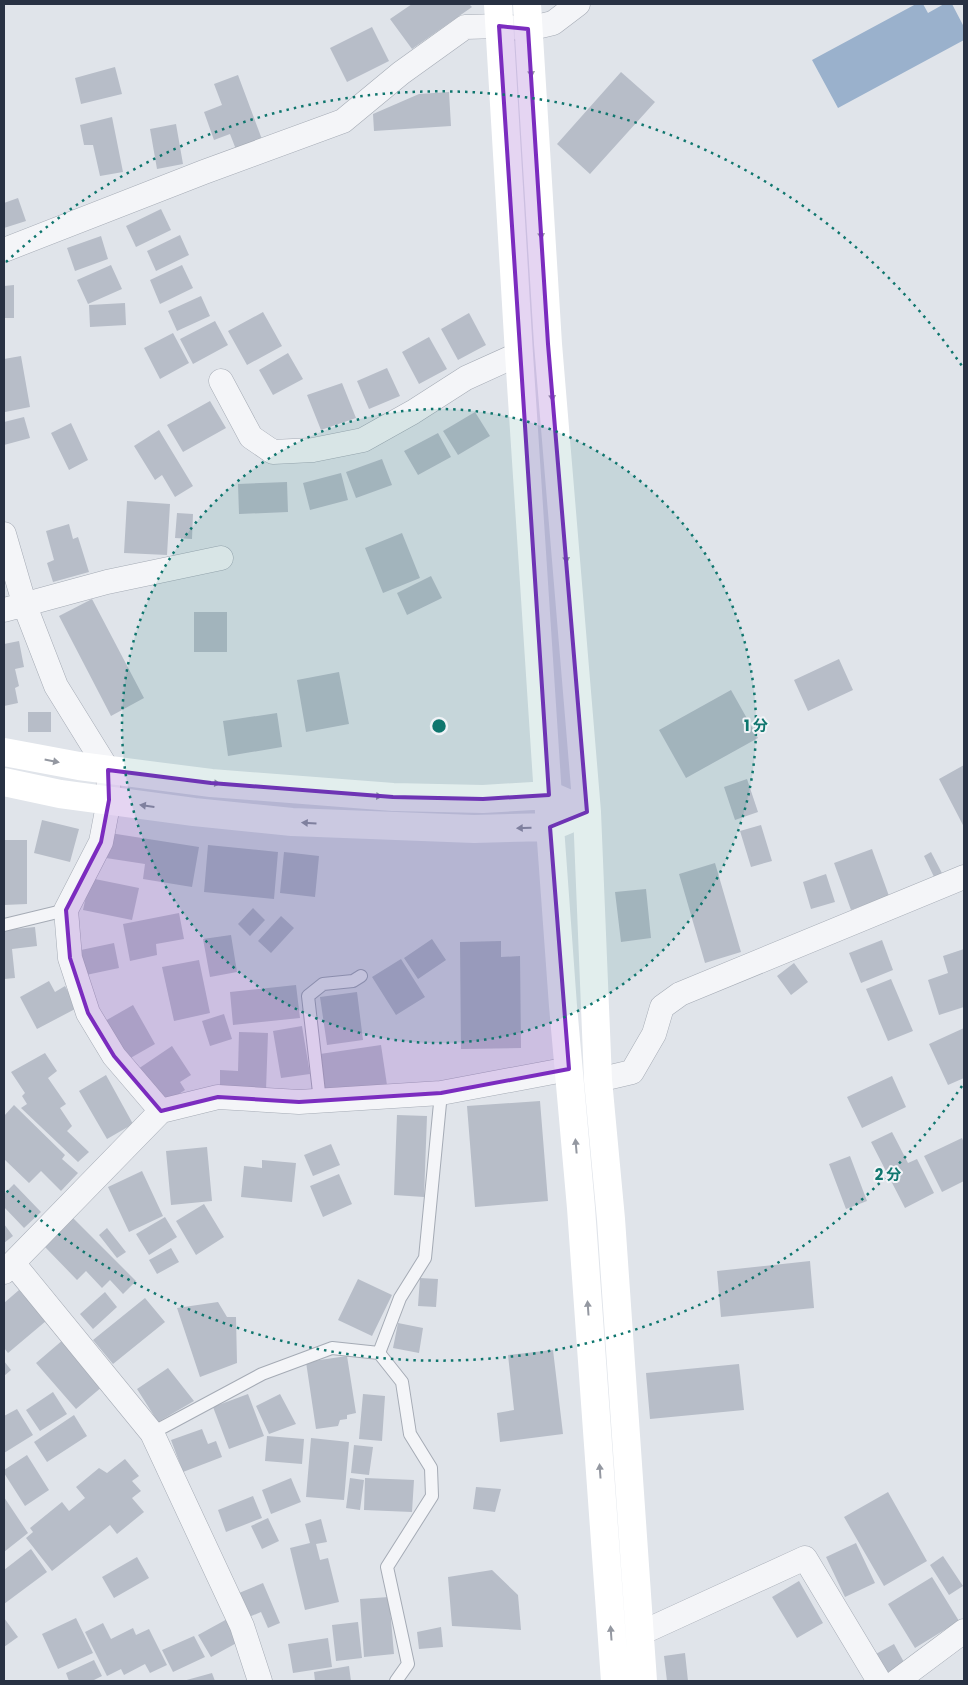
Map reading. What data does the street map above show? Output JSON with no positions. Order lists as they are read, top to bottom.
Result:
{
  "rings": ["1 分", "2 分"]
}
